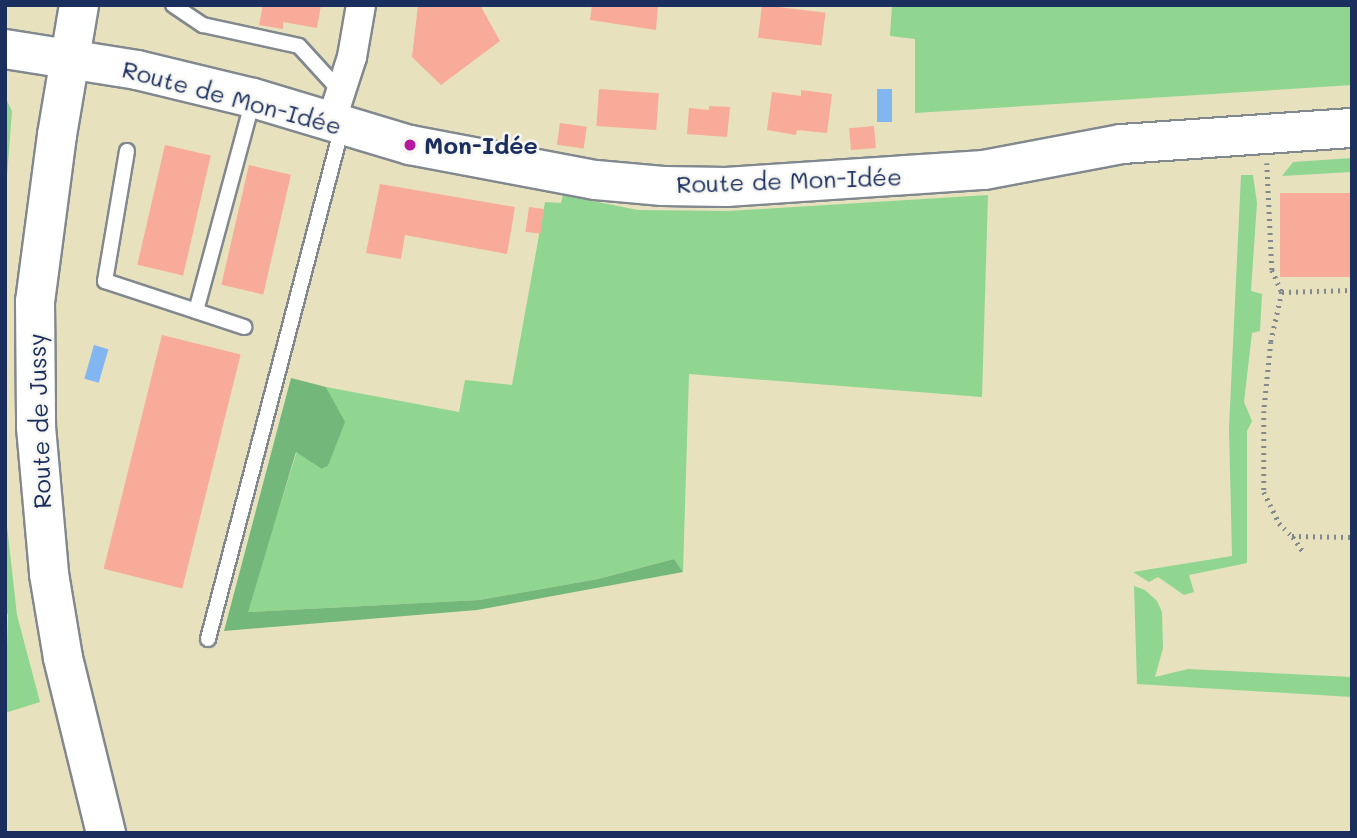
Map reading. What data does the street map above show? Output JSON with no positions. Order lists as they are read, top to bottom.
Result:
{
  "streets": {
    "main road": ["Route de Mon-Idée", "Route de Jussy"]
  },
  "crossings": [
    ["Route de Mon-Idée", "Route de Jussy"]
  ],
  "places": ["Mon-Idée"]
}
